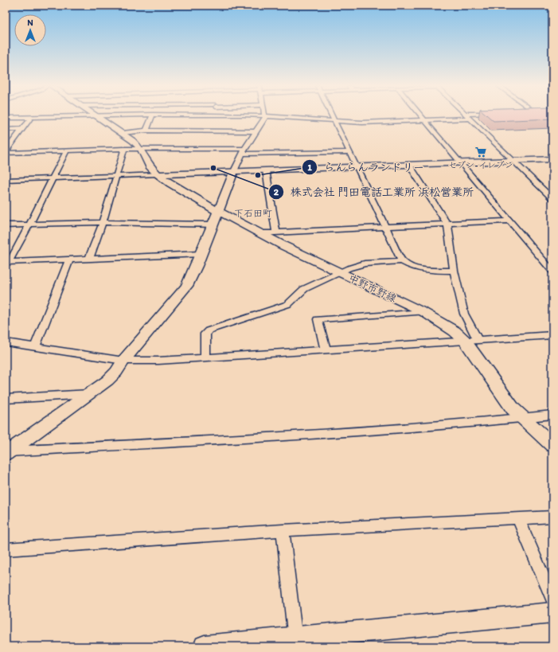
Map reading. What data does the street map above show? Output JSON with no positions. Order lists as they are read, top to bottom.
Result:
{
  "streets": {
    "main road": ["中野市野線"]
  },
  "districts": ["下石田町"],
  "places": {
    "supermarket": ["セブン-イレブン"],
    "other": ["株式会社 門田電話工業所 浜松営業所", "らんらんランドリー"]
  },
  "north": "top"
}
